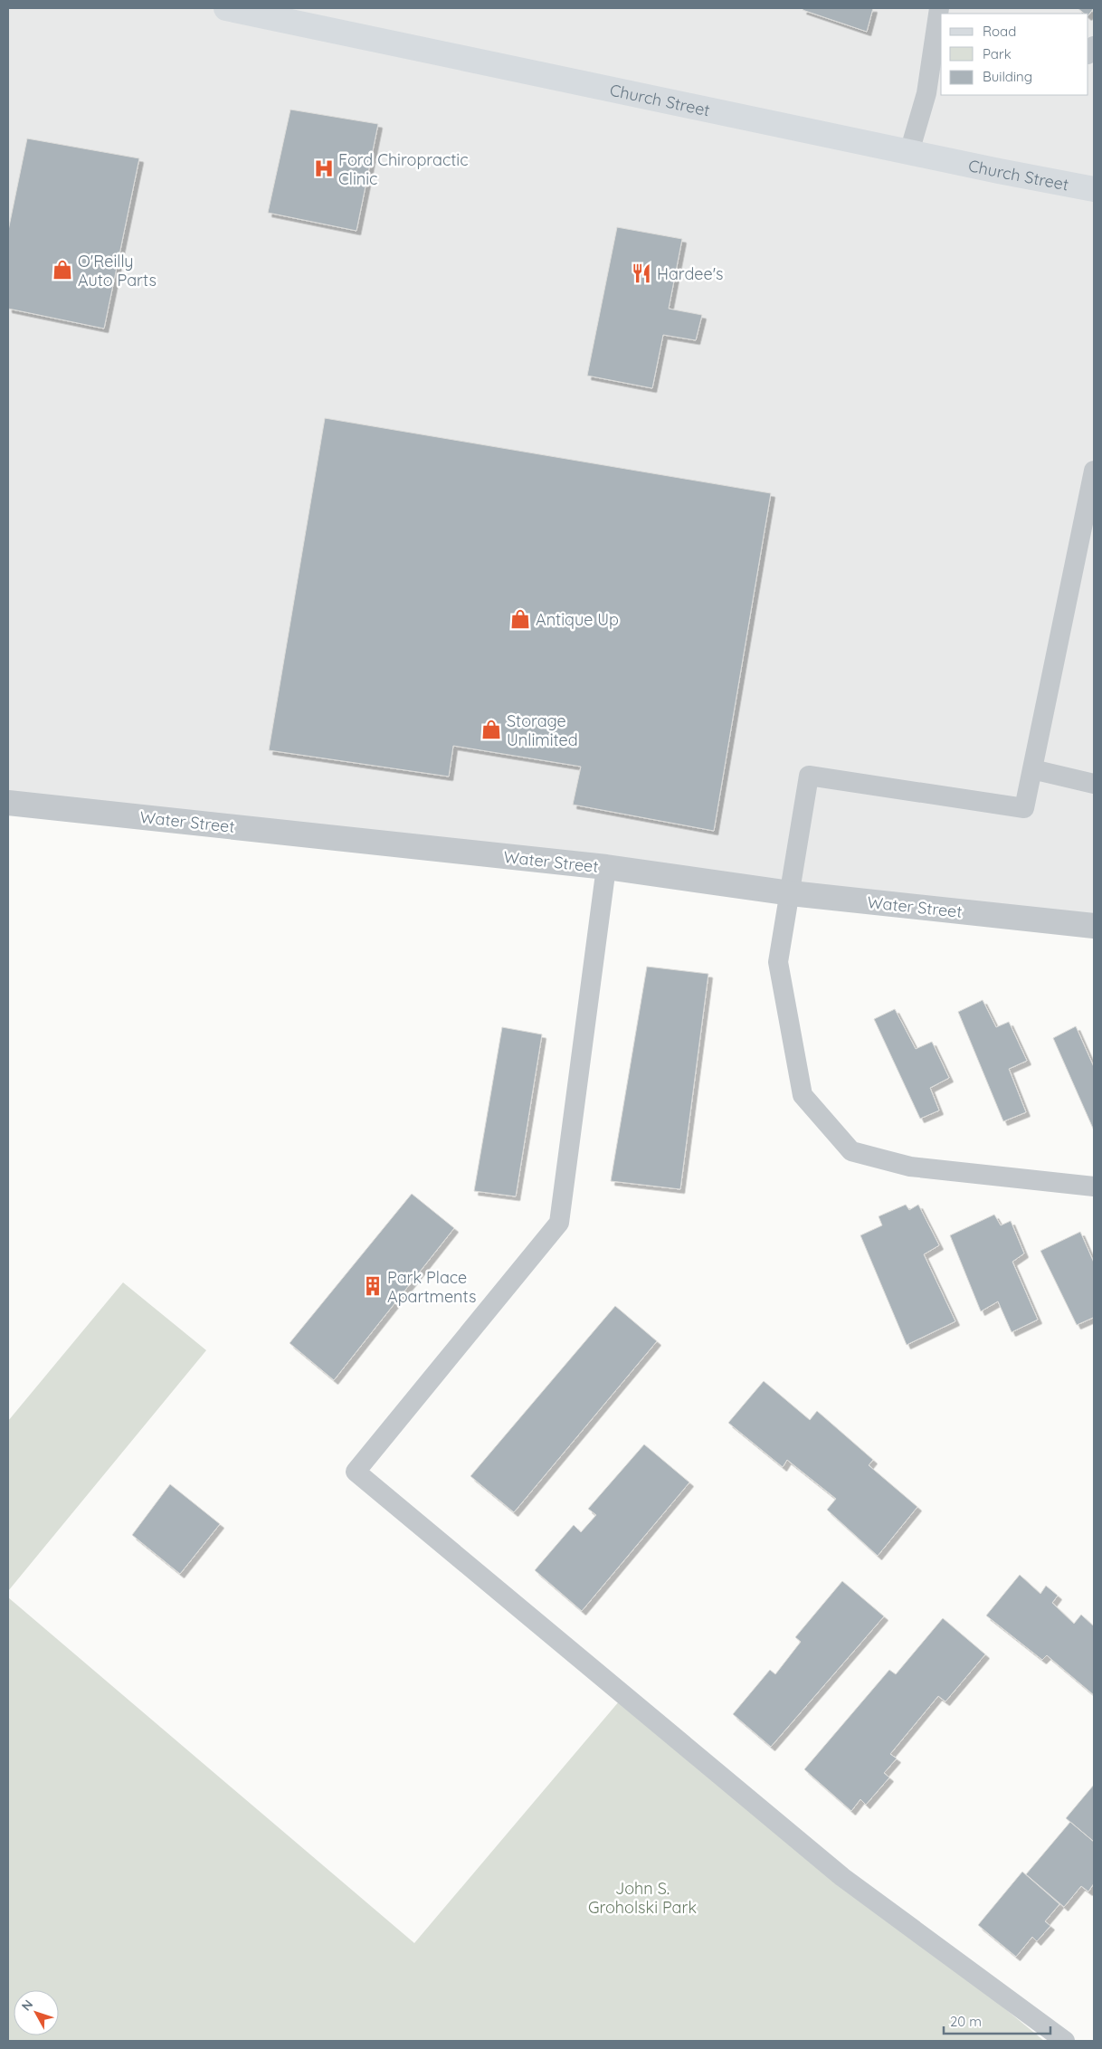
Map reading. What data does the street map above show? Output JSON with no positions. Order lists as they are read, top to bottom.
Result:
{
  "streets": {
    "main road": ["Church Street"],
    "street": ["Water Street"]
  },
  "parks": ["John S. Groholski Park"],
  "places": {
    "hospital": ["Ford Chiropractic Clinic"],
    "shop": ["O'Reilly Auto Parts", "Antique Up", "Storage Unlimited"],
    "restaurant": ["Hardee's"],
    "building": ["Park Place Apartments"]
  },
  "legend": ["Road", "Park", "Building"],
  "scale_bar": "20 m",
  "north": "top left"
}
